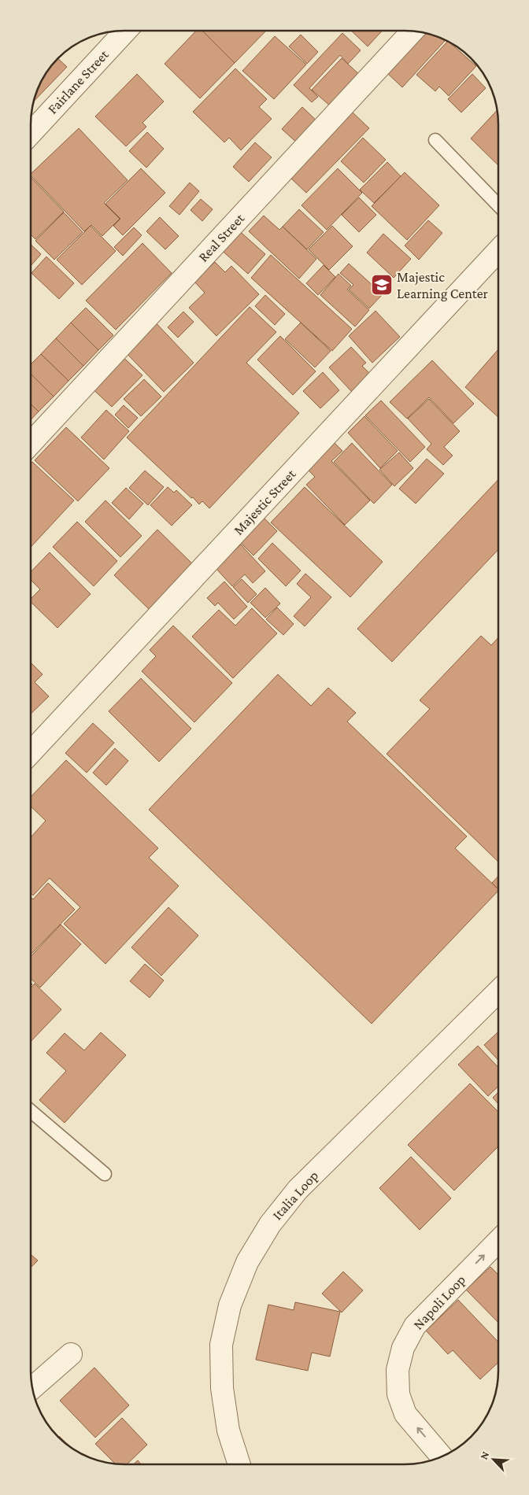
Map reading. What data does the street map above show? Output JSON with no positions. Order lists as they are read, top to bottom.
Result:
{
  "streets": {
    "street": [
      "Fairlane Street",
      "Real Street",
      "Majestic Street",
      "Italia Loop",
      "Napoli Loop"
    ]
  },
  "one_way": ["Napoli Loop"],
  "places": {
    "school or university": ["Majestic Learning Center"]
  },
  "north": "top left"
}
